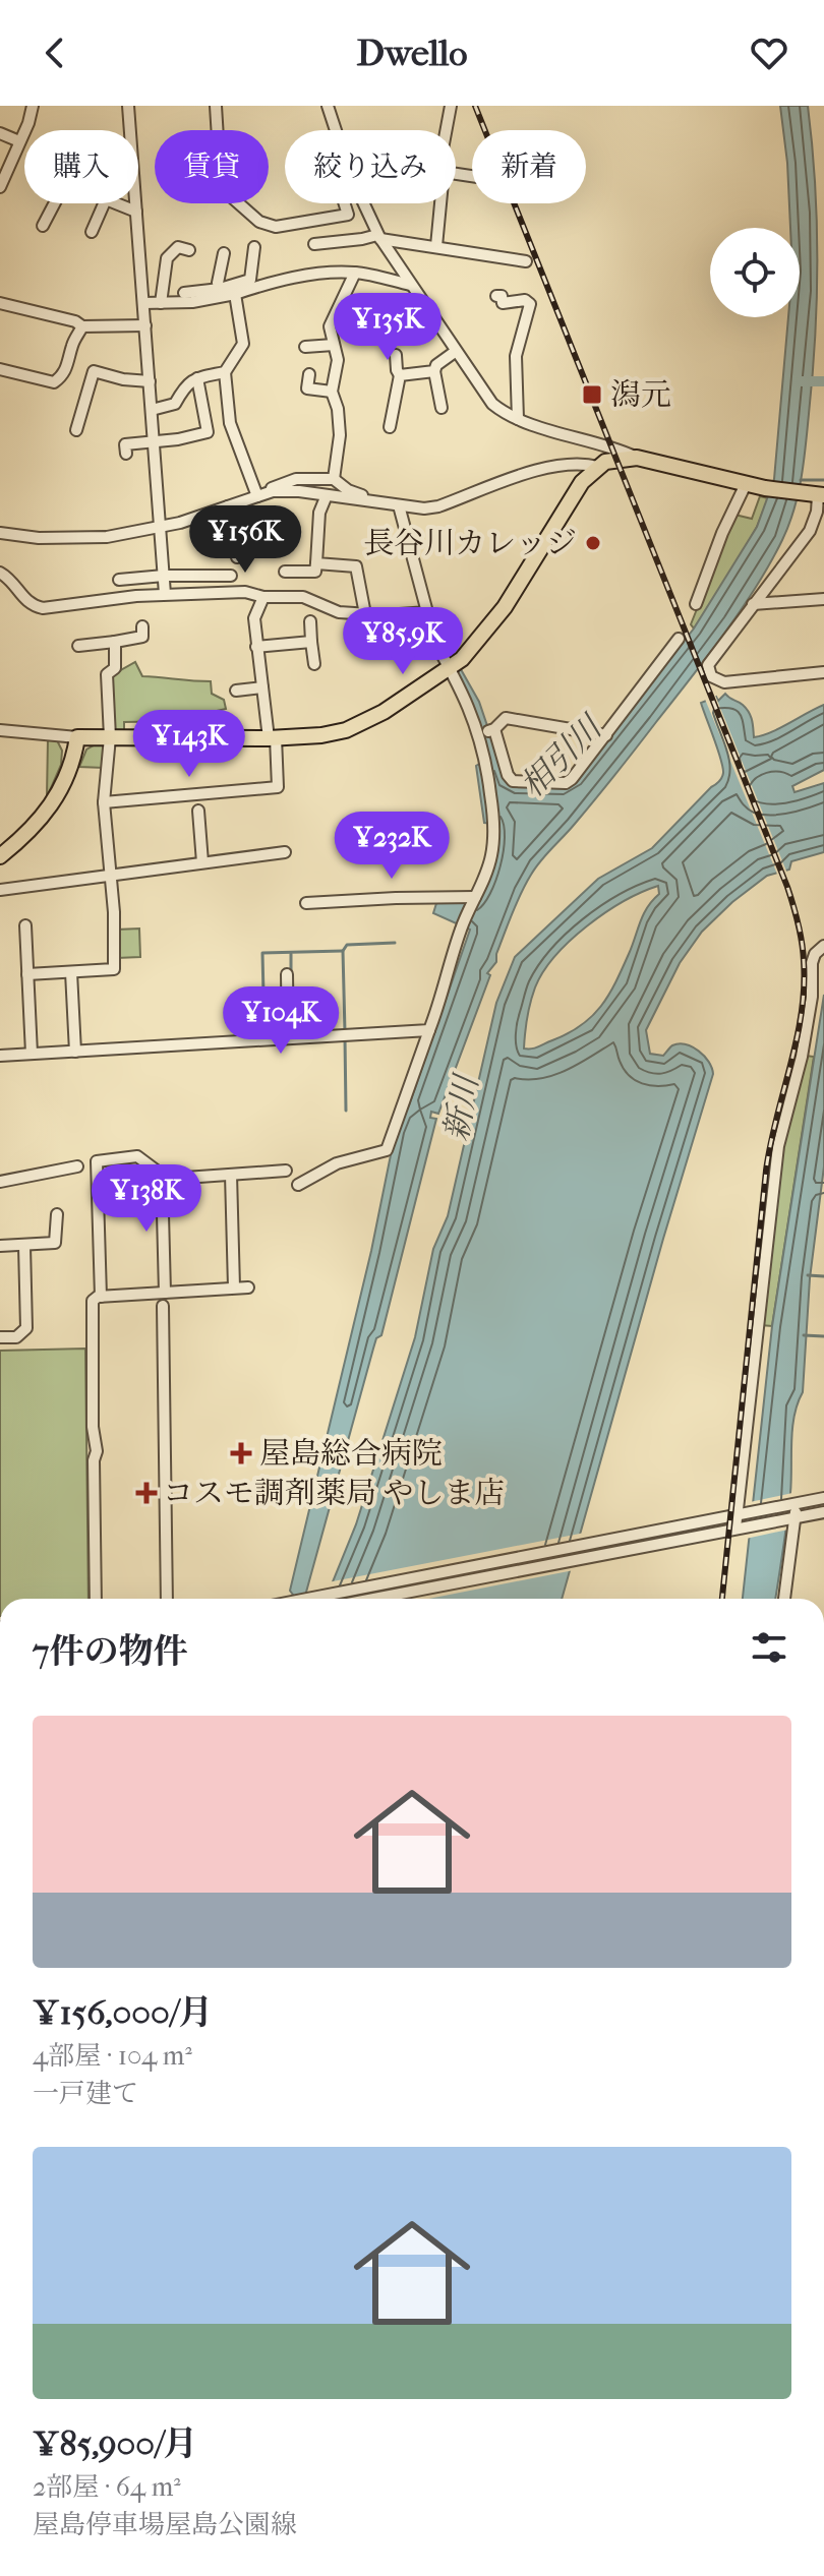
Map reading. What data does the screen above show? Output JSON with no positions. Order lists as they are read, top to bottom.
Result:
{
  "water": ["相引川", "新川"],
  "places": {
    "transit": ["潟元"],
    "other": ["長谷川カレッジ"],
    "health": ["屋島総合病院", "コスモ調剤薬局 やしま店"]
  },
  "page": {
    "header": "Dwello",
    "chip": [
      "購入",
      "賃貸",
      "絞り込み",
      "新着"
    ],
    "price": [
      "¥135K",
      "¥156K",
      "¥85.9K",
      "¥143K",
      "¥232K",
      "¥104K",
      "¥138K"
    ],
    "heading": "7件の物件",
    "list": [
      {
        "name": "¥156,000/月",
        "note": "4部屋 · 104 m² · 一戸建て"
      },
      {
        "name": "¥85,900/月",
        "note": "2部屋 · 64 m² · 屋島停車場屋島公園線"
      }
    ]
  }
}
